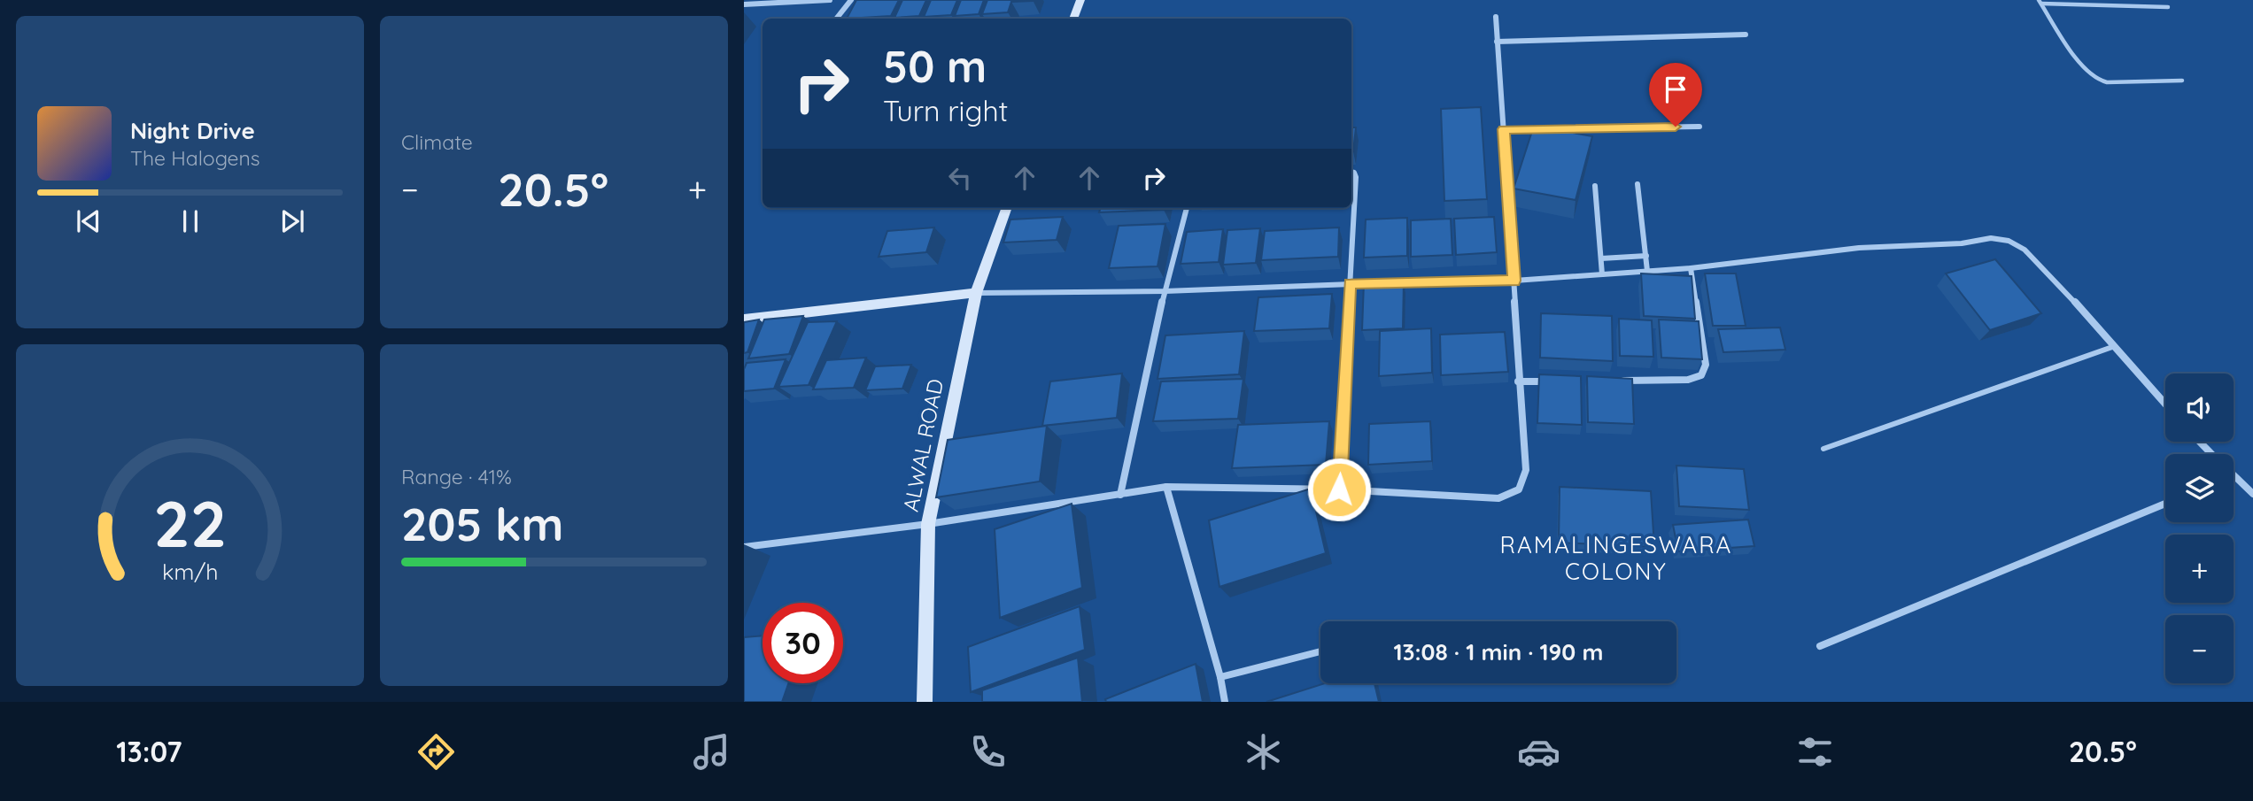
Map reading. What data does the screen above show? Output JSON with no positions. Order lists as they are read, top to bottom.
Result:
{
  "streets": {
    "main road": ["ALWAL ROAD"]
  },
  "districts": ["RAMALINGESWARA COLONY"],
  "page": {
    "tile": [
      "Climate",
      ["Range · 41%", "205 km"]
    ],
    "turn": ["50 m", "Turn right"],
    "song": ["Night Drive", "The Halogens"],
    "heat": ["−", "20.5°", "+"],
    "map_buttons": ["+", "−"],
    "limit": "30",
    "trip": "13:08 · 1 min · 190 m",
    "tabs": ["13:07", "20.5°"],
    "gauge": ["22", "km/h"]
  }
}
